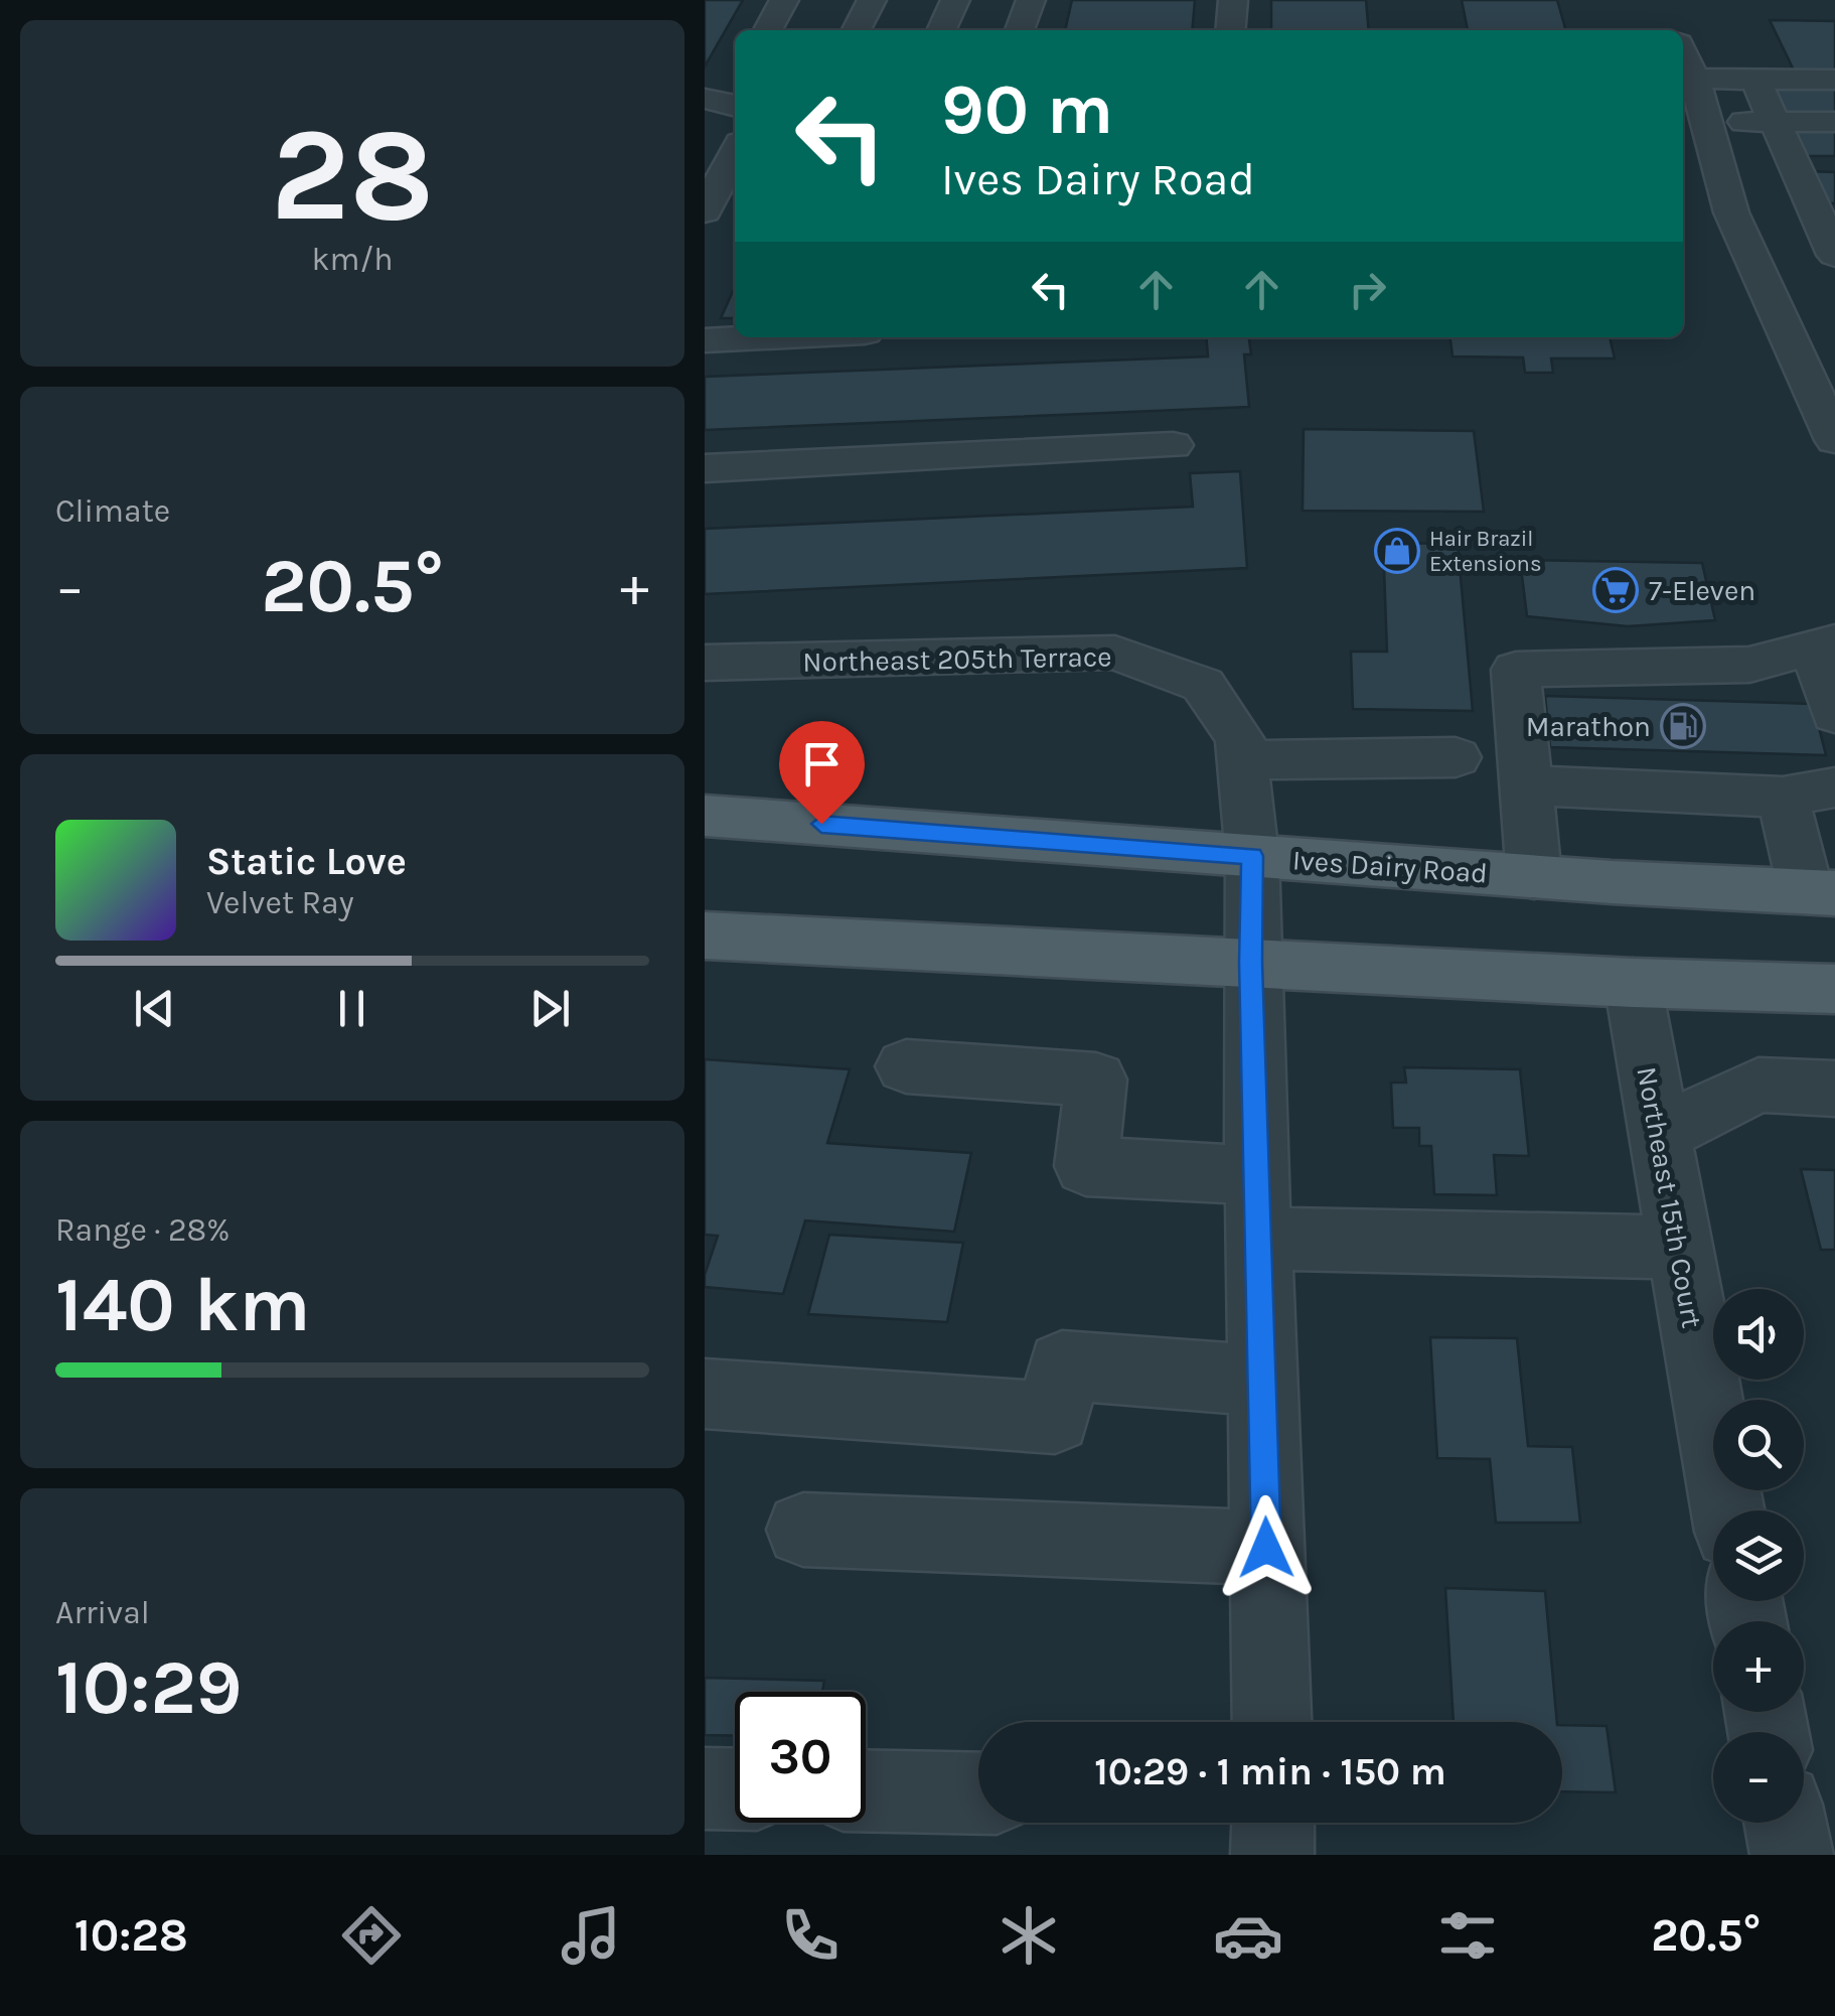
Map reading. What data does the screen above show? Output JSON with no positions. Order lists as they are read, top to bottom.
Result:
{
  "streets": {
    "main road": ["Ives Dairy Road"],
    "street": ["Northeast 205th Terrace", "Northeast 15th Court"]
  },
  "crossings": [
    ["Northeast 205th Terrace", "Ives Dairy Road"]
  ],
  "places": {
    "shop": ["Hair Brazil Extensions"],
    "supermarket": ["7-Eleven"],
    "fuel station": ["Marathon"]
  },
  "page": {
    "tile": [
      ["28", "km/h"],
      "Climate",
      ["Range · 28%", "140 km"],
      ["Arrival", "10:29"]
    ],
    "turn": ["90 m", "Ives Dairy Road"],
    "heat": ["−", "20.5°", "+"],
    "song": ["Static Love", "Velvet Ray"],
    "map_buttons": ["+", "−"],
    "limit": "30",
    "trip": "10:29 · 1 min · 150 m",
    "tabs": ["10:28", "20.5°"]
  }
}
